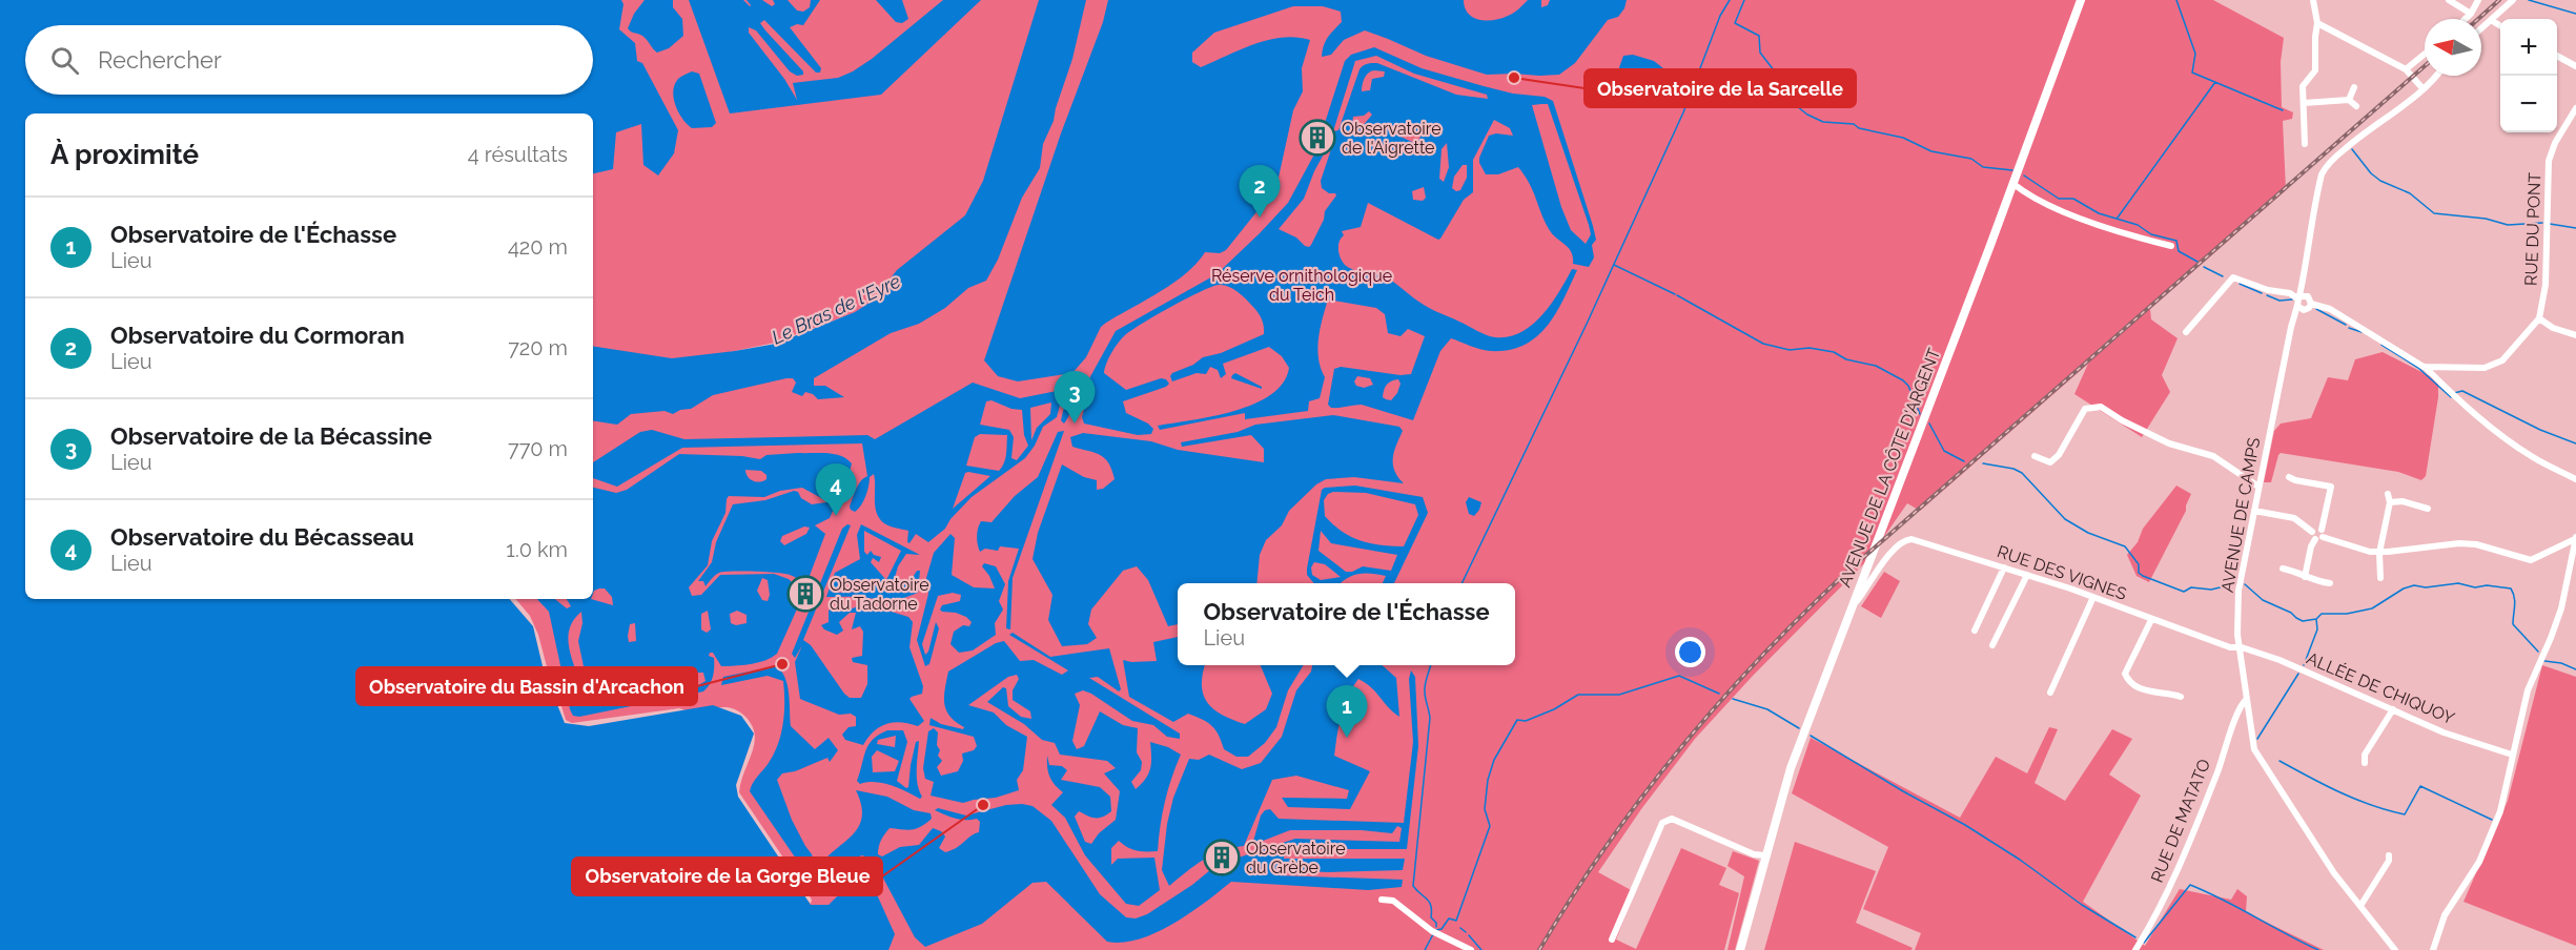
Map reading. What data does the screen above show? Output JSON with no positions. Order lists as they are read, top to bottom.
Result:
{
  "streets": {
    "main road": ["AVENUE DE LA CÔTE D'ARGENT"],
    "street": [
      "RUE DU PONT",
      "AVENUE DE CAMPS",
      "RUE DES VIGNES",
      "ALLÉE DE CHIQUOY",
      "RUE DE MATATO"
    ]
  },
  "crossings": [
    ["AVENUE DE LA CÔTE D'ARGENT", "RUE DES VIGNES"],
    ["AVENUE DE CAMPS", "RUE DES VIGNES"],
    ["AVENUE DE CAMPS", "ALLÉE DE CHIQUOY"],
    ["AVENUE DE CAMPS", "RUE DE MATATO"],
    ["RUE DES VIGNES", "ALLÉE DE CHIQUOY"]
  ],
  "water": ["Le Bras de l'Eyre"],
  "parks": ["Réserve ornithologique du Teich"],
  "places": {
    "other": ["Observatoire de la Sarcelle", "Observatoire du Bassin d'Arcachon", "Observatoire de la Gorge Bleue"],
    "building": ["Observatoire de l'Aigrette", "Observatoire du Tadorne", "Observatoire du Grèbe"]
  },
  "north": "left",
  "page": {
    "map_buttons": ["+", "−"],
    "search": "Rechercher",
    "heading": ["À proximité", "4 résultats"],
    "pins": [
      "2",
      "3",
      "4",
      "1"
    ],
    "list": [
      {
        "mark": "1",
        "name": "Observatoire de l'Échasse",
        "note": "Lieu",
        "value": "420 m"
      },
      {
        "mark": "2",
        "name": "Observatoire du Cormoran",
        "note": "Lieu",
        "value": "720 m"
      },
      {
        "mark": "3",
        "name": "Observatoire de la Bécassine",
        "note": "Lieu",
        "value": "770 m"
      },
      {
        "mark": "4",
        "name": "Observatoire du Bécasseau",
        "note": "Lieu",
        "value": "1.0 km"
      }
    ],
    "popup": ["Observatoire de l'Échasse", "Lieu"]
  }
}
